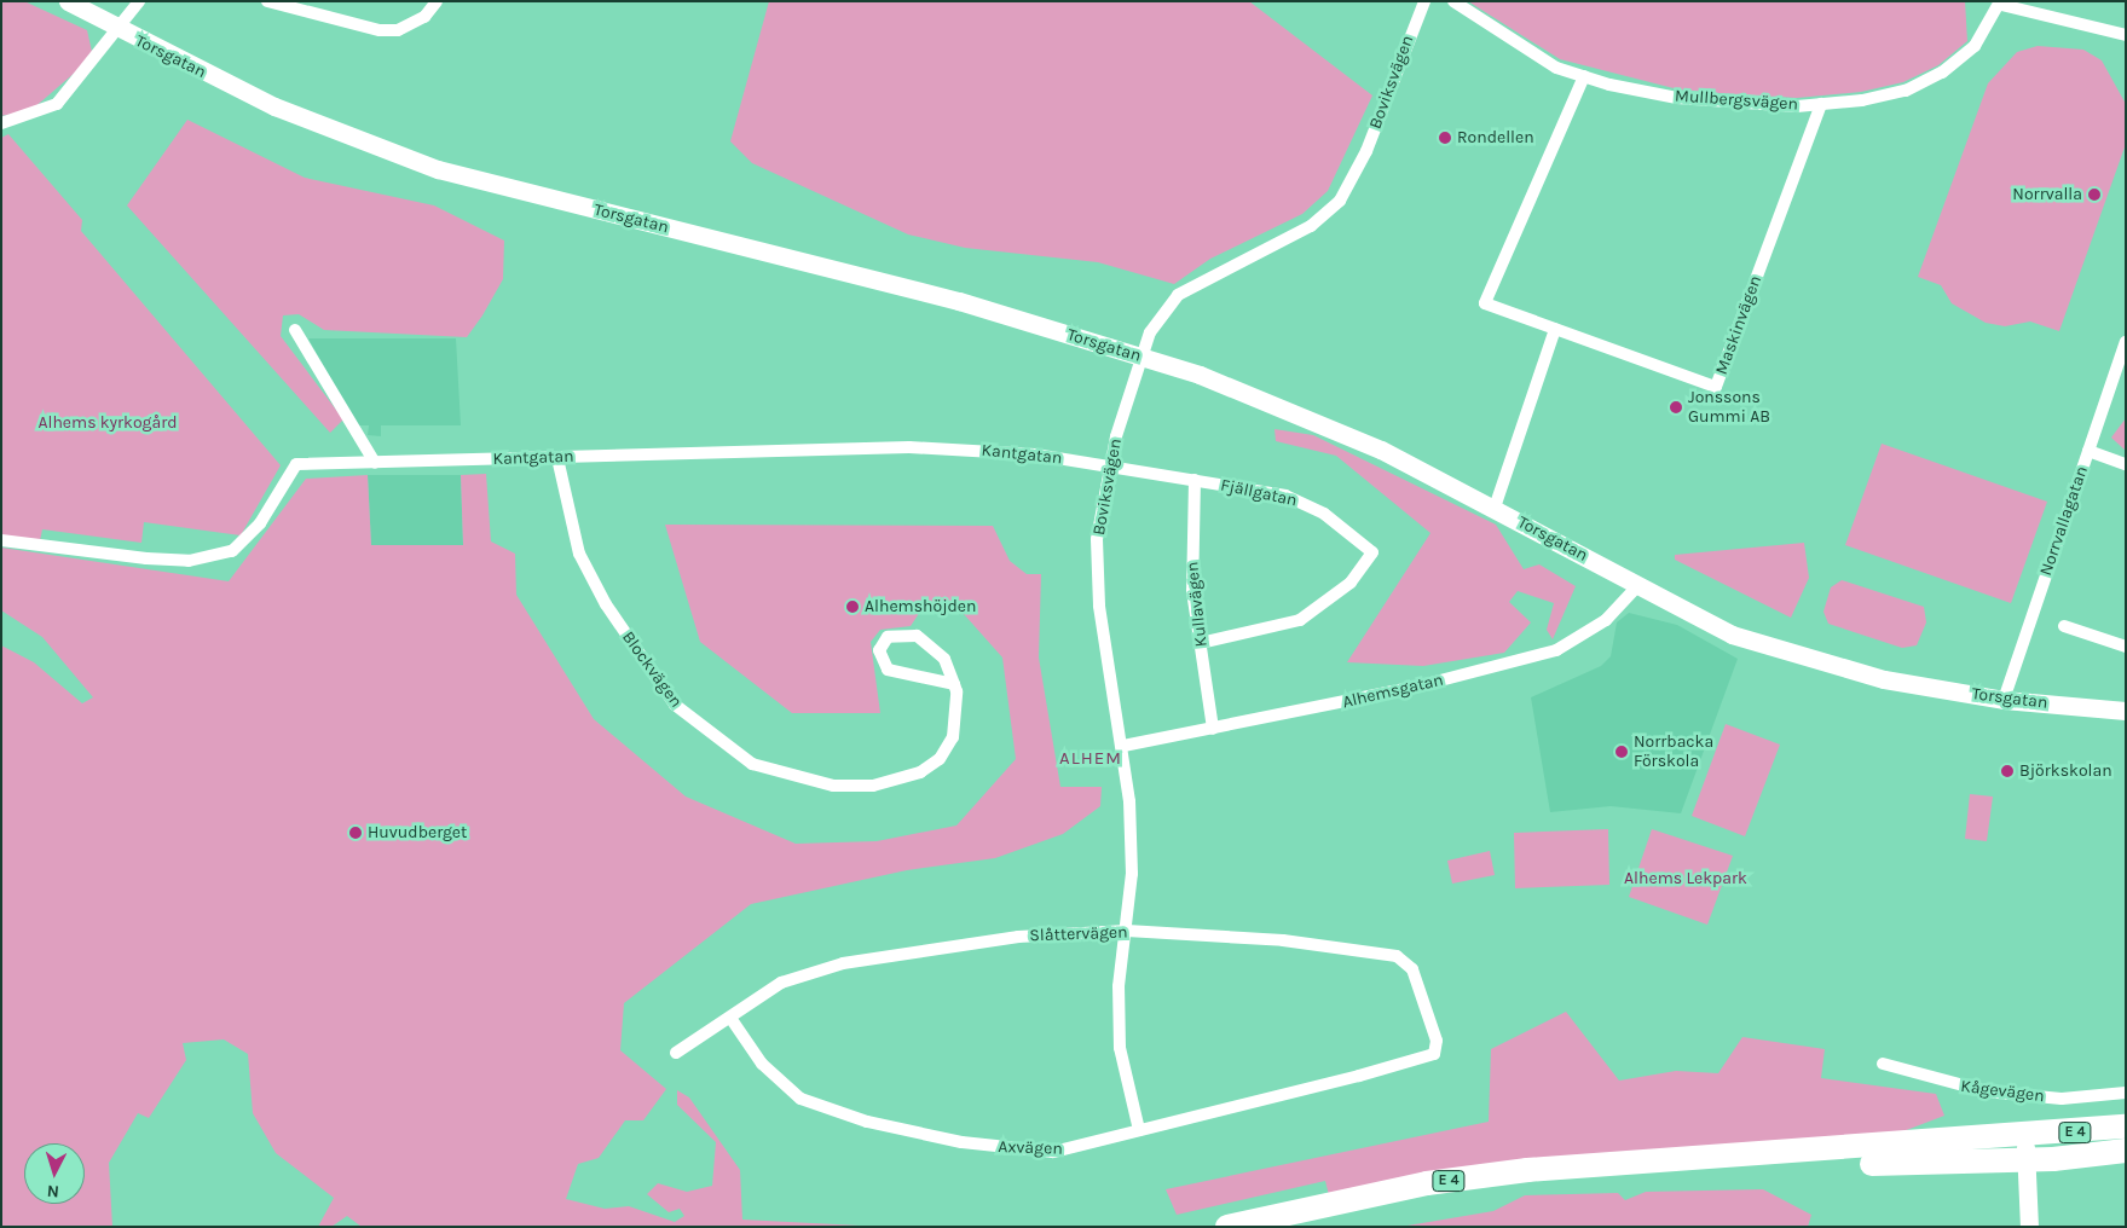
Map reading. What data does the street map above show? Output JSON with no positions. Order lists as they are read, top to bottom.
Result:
{
  "streets": {
    "highway": ["E 4"],
    "main road": ["Torsgatan"],
    "street": [
      "Boviksvägen",
      "Mullbergsvägen",
      "Maskinvägen",
      "Kantgatan",
      "Fjällgatan",
      "Norrvallagatan",
      "Kullavägen",
      "Blockvägen",
      "Alhemsgatan",
      "Slåttervägen",
      "Kågevägen",
      "Axvägen"
    ]
  },
  "crossings": [
    ["Torsgatan", "Boviksvägen"],
    ["Torsgatan", "Norrvallagatan"],
    ["Torsgatan", "Alhemsgatan"],
    ["Boviksvägen", "Kantgatan"],
    ["Boviksvägen", "Fjällgatan"],
    ["Boviksvägen", "Alhemsgatan"],
    ["Boviksvägen", "Slåttervägen"],
    ["Boviksvägen", "Axvägen"],
    ["Mullbergsvägen", "Maskinvägen"],
    ["Kantgatan", "Fjällgatan"],
    ["Kantgatan", "Blockvägen"],
    ["Fjällgatan", "Kullavägen"],
    ["Kullavägen", "Alhemsgatan"],
    ["Slåttervägen", "Axvägen"]
  ],
  "districts": ["ALHEM"],
  "parks": ["Alhems kyrkogård", "Alhems Lekpark"],
  "places": [
    "Rondellen",
    "Norrvalla",
    "Jonssons Gummi AB",
    "Alhemshöjden",
    "Norrbacka Förskola",
    "Björkskolan",
    "Huvudberget"
  ],
  "north": "bottom"
}
